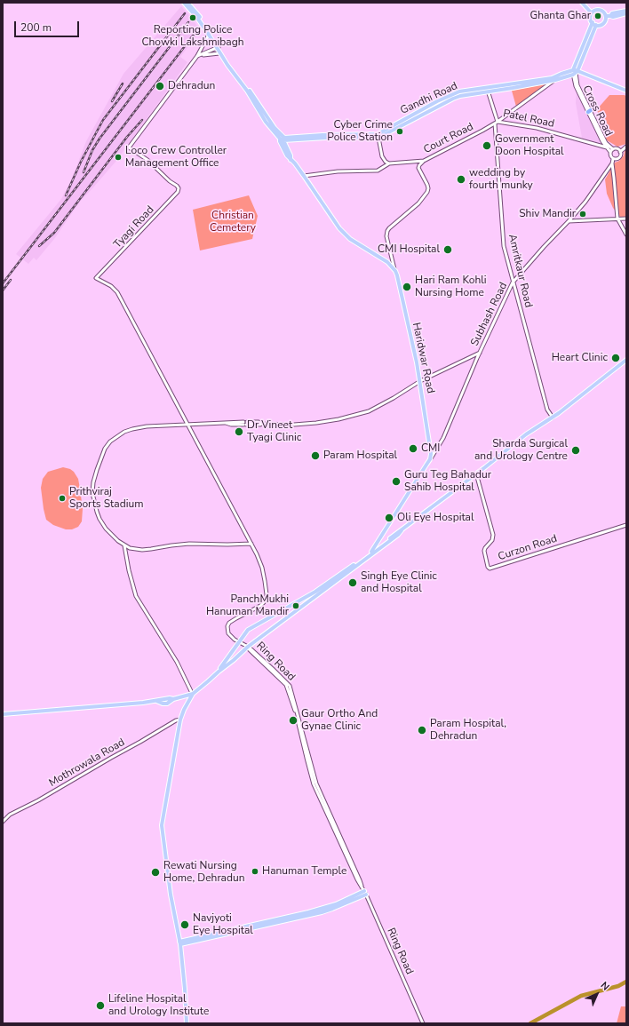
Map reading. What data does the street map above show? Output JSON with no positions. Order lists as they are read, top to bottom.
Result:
{
  "streets": {
    "main road": ["Gandhi Road", "Haridwar Road"],
    "street": [
      "Cross Road",
      "Patel Road",
      "Court Road",
      "Tyagi Road",
      "Amritkaur Road",
      "Subhash Road",
      "Curzon Road",
      "Ring Road",
      "Mothrowala Road"
    ]
  },
  "crossings": [
    ["Gandhi Road", "Cross Road"],
    ["Gandhi Road", "Patel Road"],
    ["Gandhi Road", "Court Road"],
    ["Cross Road", "Patel Road"],
    ["Cross Road", "Subhash Road"],
    ["Patel Road", "Court Road"],
    ["Patel Road", "Amritkaur Road"],
    ["Court Road", "Amritkaur Road"],
    ["Amritkaur Road", "Subhash Road"],
    ["Subhash Road", "Haridwar Road"]
  ],
  "parks": ["Christian Cemetery"],
  "places": [
    "Ghanta Ghar",
    "Reporting Police Chowki Lakshmibagh",
    "Dehradun",
    "Cyber Crime Police Station",
    "Government Doon Hospital",
    "Loco Crew Controller Management Office",
    "wedding by fourth munky",
    "Shiv Mandir",
    "CMI Hospital",
    "Hari Ram Kohli Nursing Home",
    "Heart Clinic",
    "Dr Vineet Tyagi Clinic",
    "CMI",
    "Sharda Surgical and Urology Centre",
    "Param Hospital",
    "Guru Teg Bahadur Sahib Hospital",
    "Prithviraj Sports Stadium",
    "Oli Eye Hospital",
    "Singh Eye Clinic and Hospital",
    "PanchMukhi Hanuman Mandir",
    "Gaur Ortho And Gynae Clinic",
    "Param Hospital, Dehradun",
    "Hanuman Temple",
    "Rewati Nursing Home, Dehradun",
    "Navjyoti Eye Hospital",
    "Lifeline Hospital and Urology Institute"
  ],
  "scale_bar": "200 m",
  "north": "top right"
}
